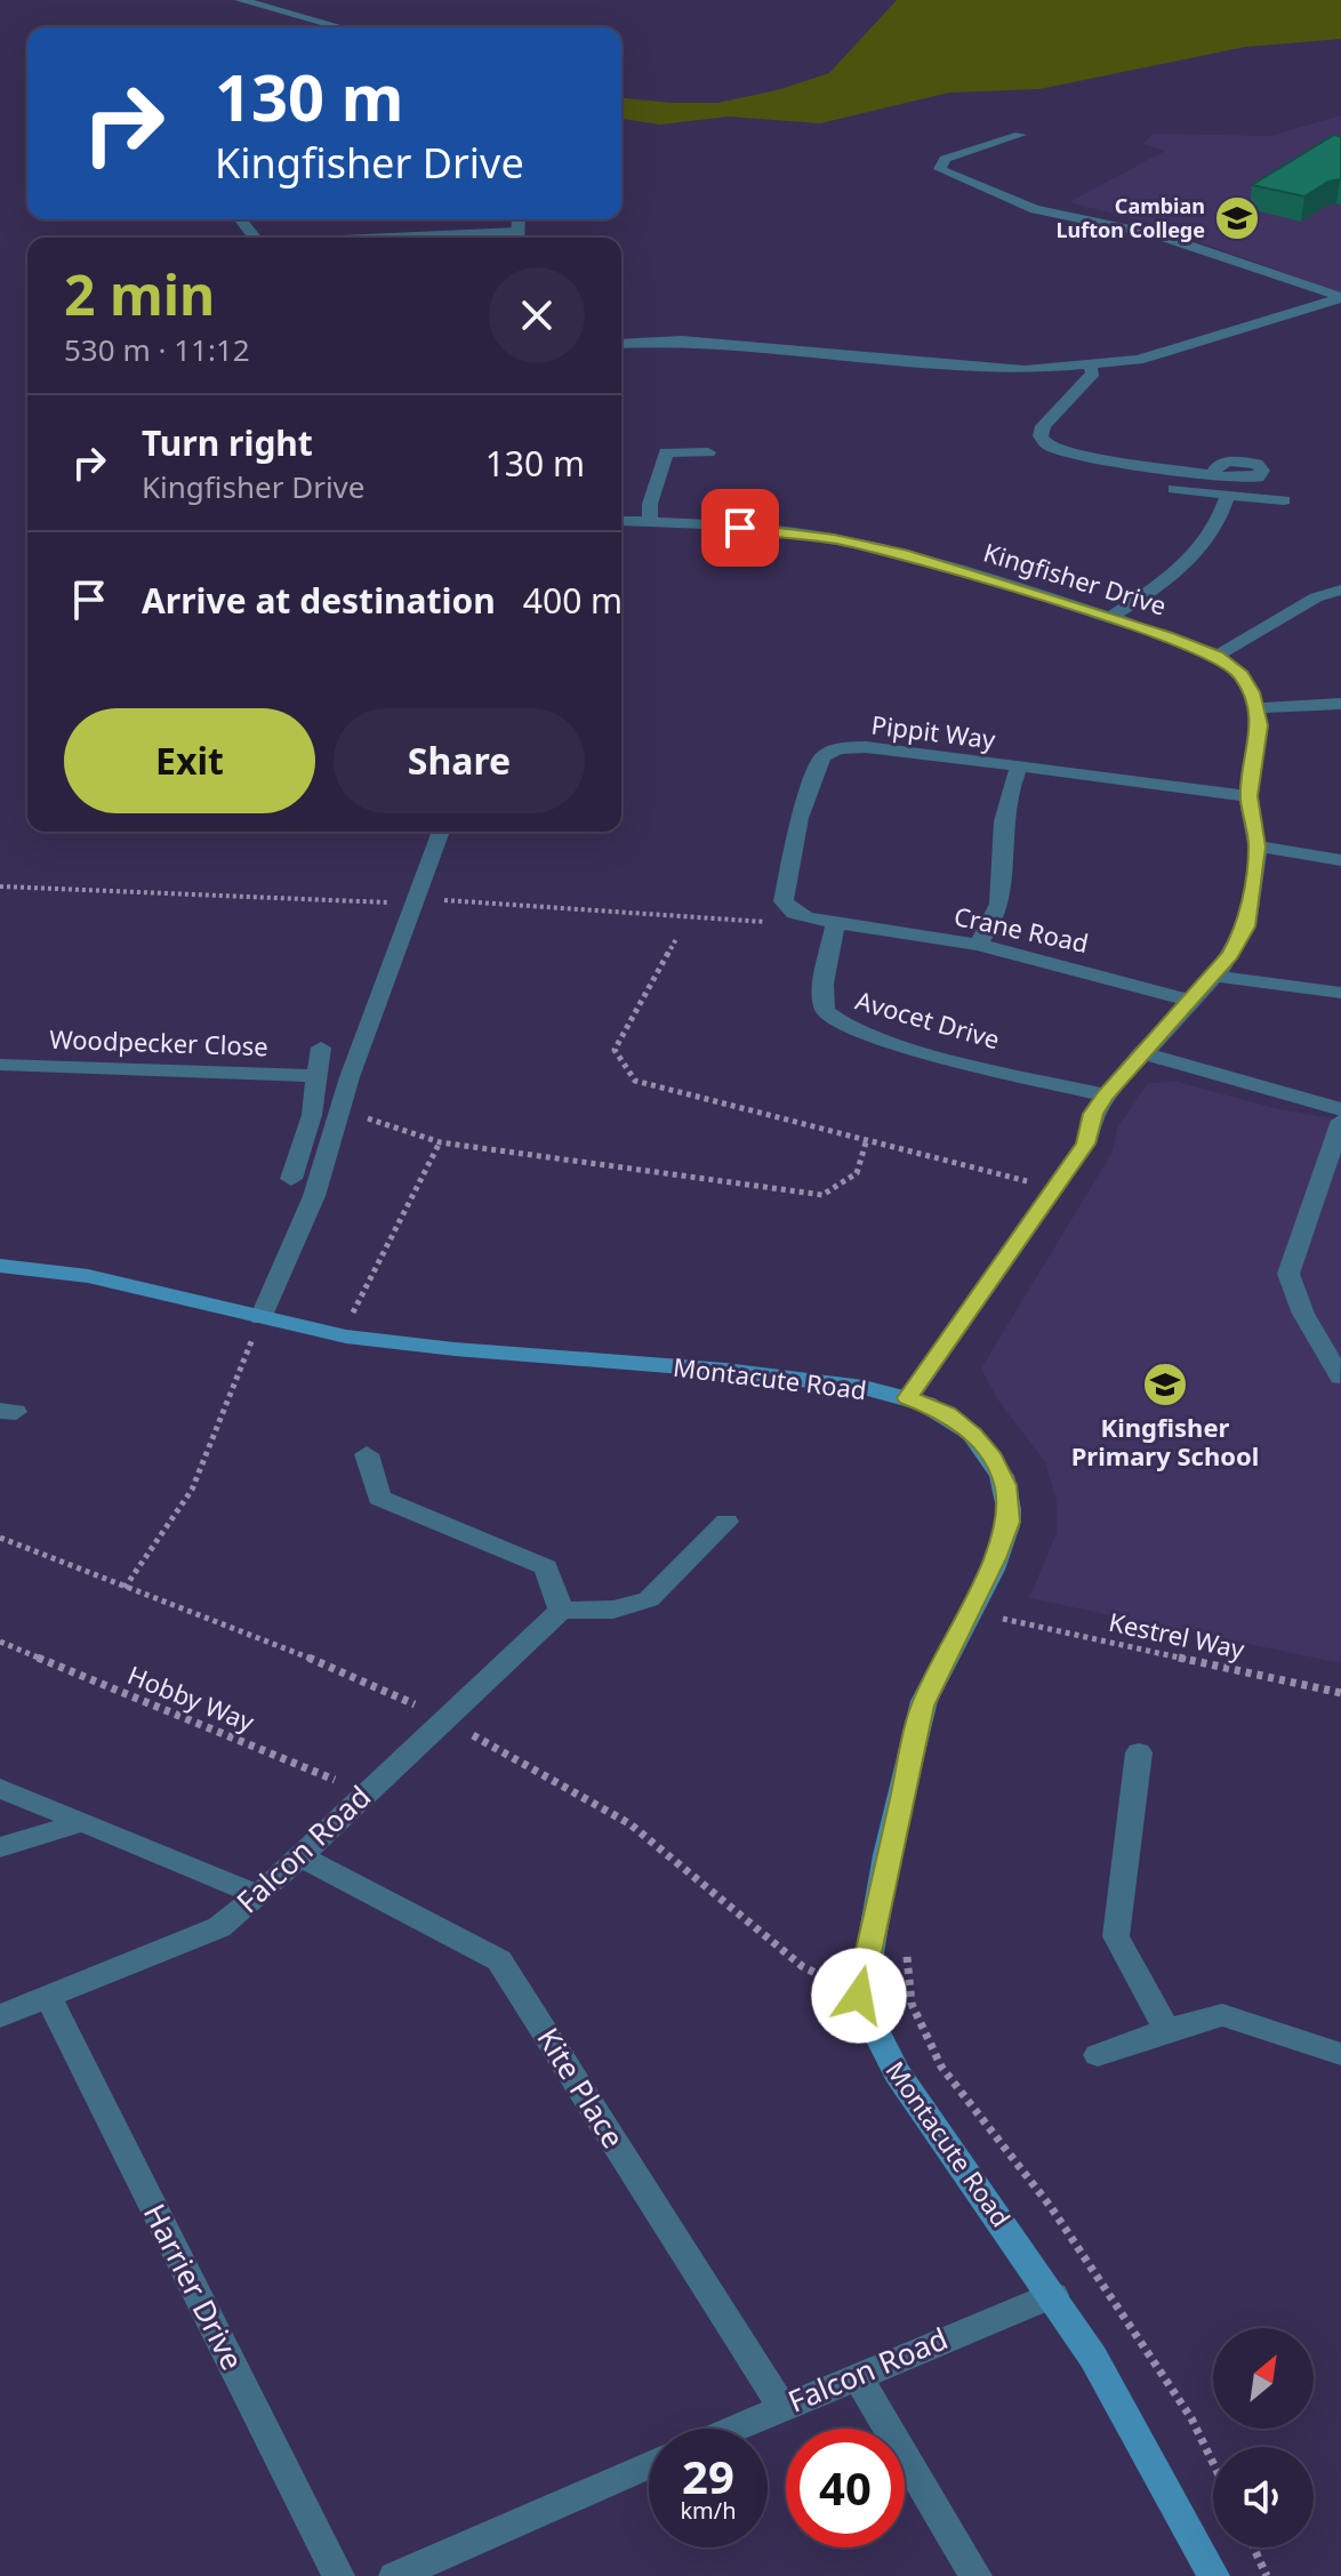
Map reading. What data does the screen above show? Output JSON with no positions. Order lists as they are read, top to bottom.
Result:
{
  "streets": {
    "street": [
      "Kingfisher Drive",
      "Pippit Way",
      "Crane Road",
      "Avocet Drive",
      "Woodpecker Close",
      "Montacute Road",
      "Falcon Road",
      "Kite Place",
      "Harrier Drive"
    ],
    "path": ["Kestrel Way", "Hobby Way"]
  },
  "crossings": [
    ["Kingfisher Drive", "Pippit Way"],
    ["Kingfisher Drive", "Crane Road"],
    ["Kingfisher Drive", "Avocet Drive"],
    ["Kingfisher Drive", "Montacute Road"],
    ["Crane Road", "Avocet Drive"],
    ["Montacute Road", "Falcon Road"],
    ["Hobby Way", "Falcon Road"],
    ["Falcon Road", "Kite Place"],
    ["Falcon Road", "Harrier Drive"]
  ],
  "places": {
    "school or university": ["Cambian Lufton College", "Kingfisher Primary School"]
  },
  "north": "top right",
  "page": {
    "turn": ["130 m", "Kingfisher Drive"],
    "heading": ["2 min", "530 m · 11:12"],
    "list": [
      {
        "name": "Turn right",
        "note": "Kingfisher Drive",
        "value": "130 m"
      },
      {
        "name": "Arrive at destination",
        "value": "400 m"
      }
    ],
    "buttons": ["Exit", "Share"],
    "speed": "29 km/h",
    "limit": "40"
  }
}
